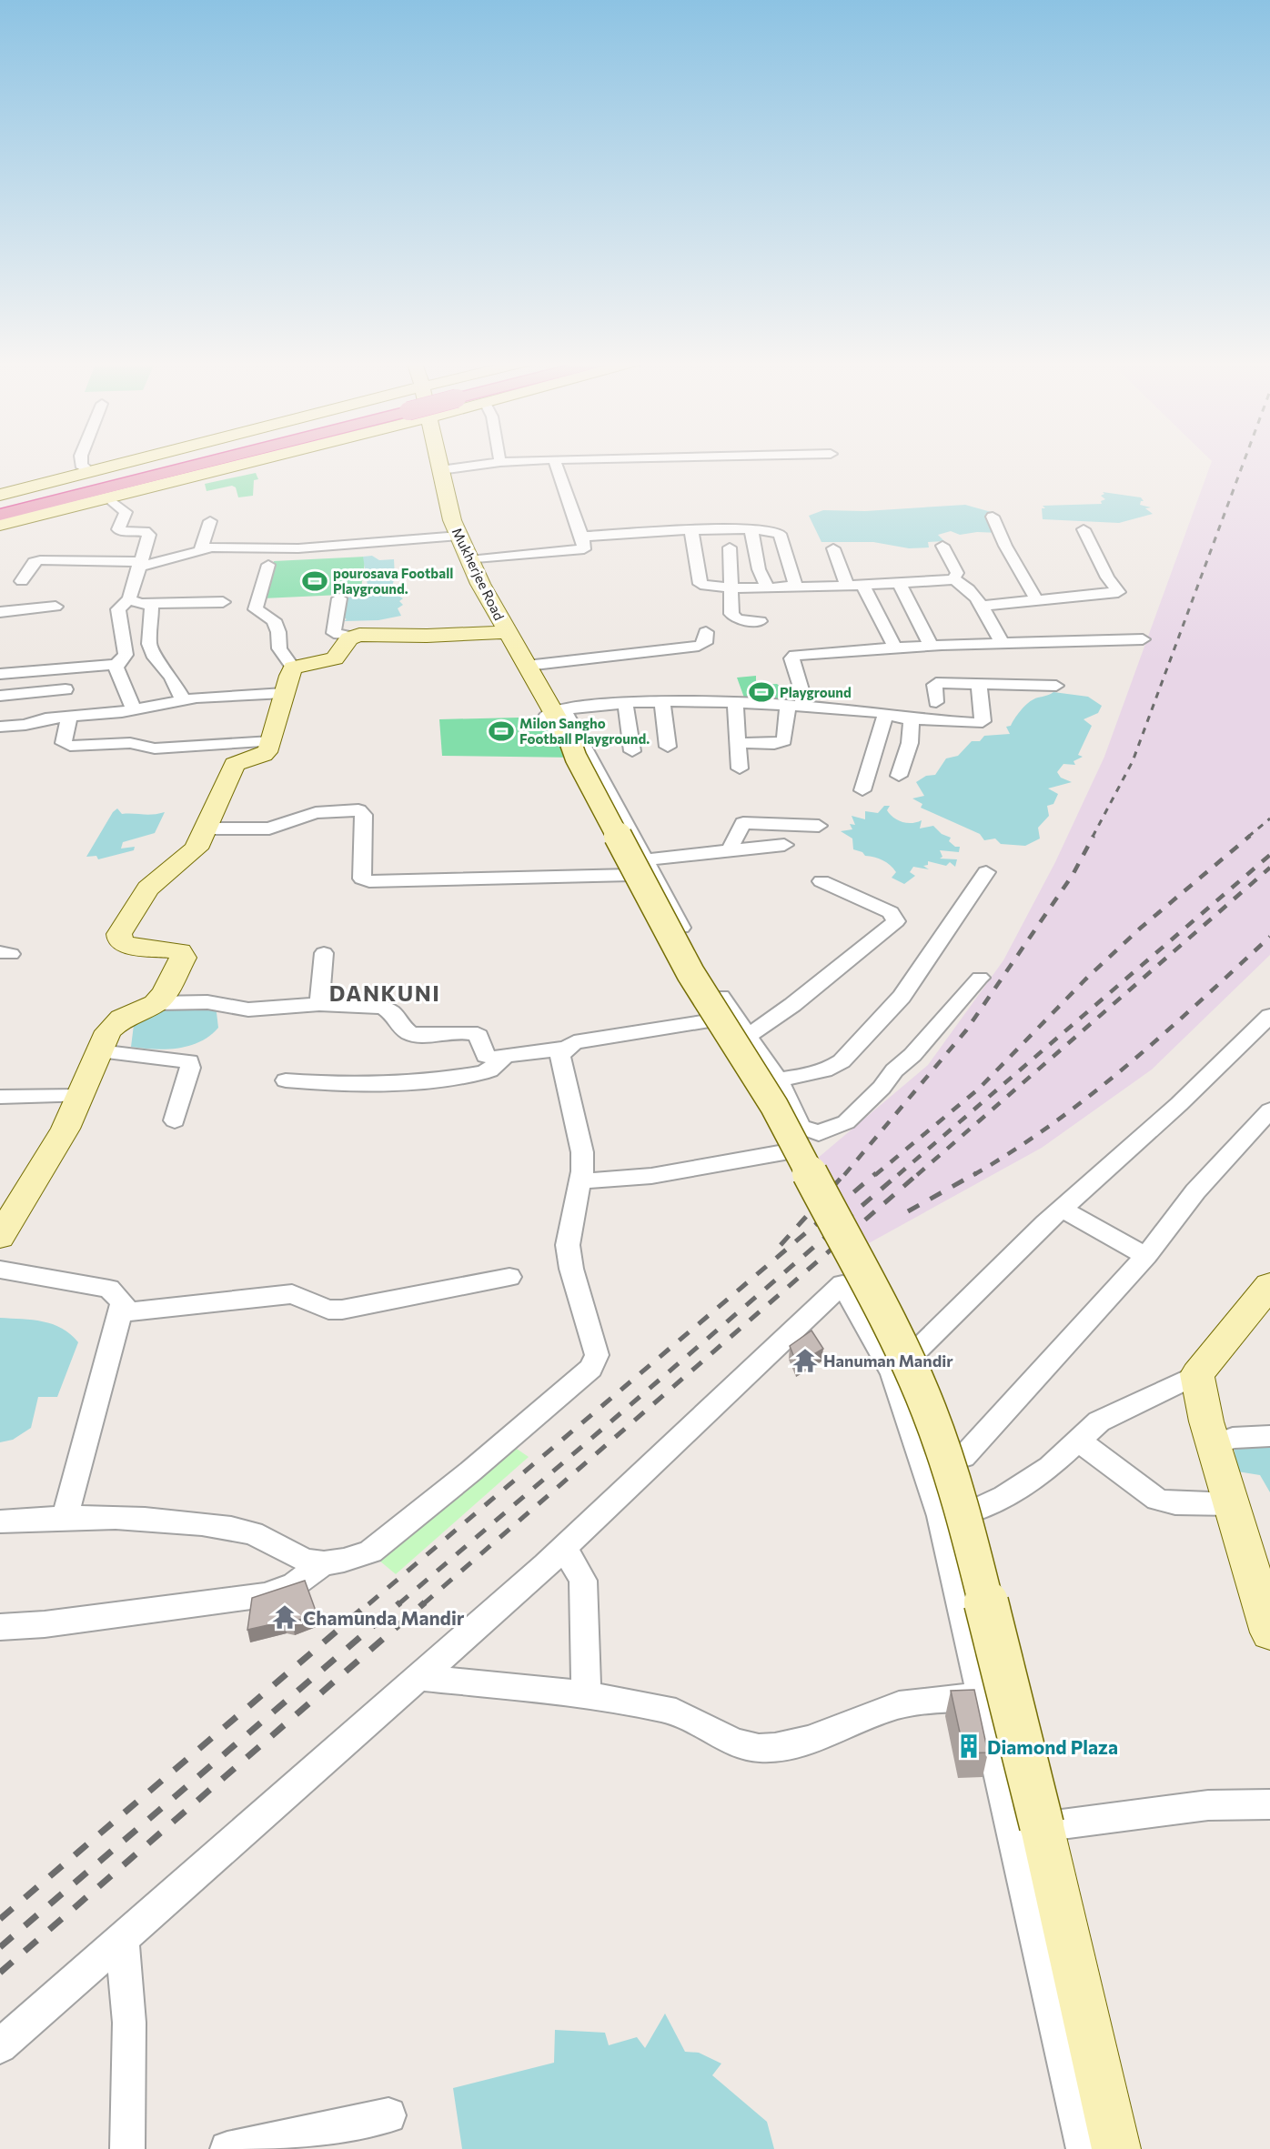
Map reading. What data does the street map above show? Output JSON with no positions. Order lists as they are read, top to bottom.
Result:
{
  "streets": {
    "street": ["Mukherjee Road"]
  },
  "districts": ["DANKUNI"],
  "places": {
    "sports": ["pourosava Football Playground.", "Playground", "Milon Sangho Football Playground."],
    "temple": ["Hanuman Mandir", "Chamunda Mandir"],
    "building": ["Diamond Plaza"]
  }
}
